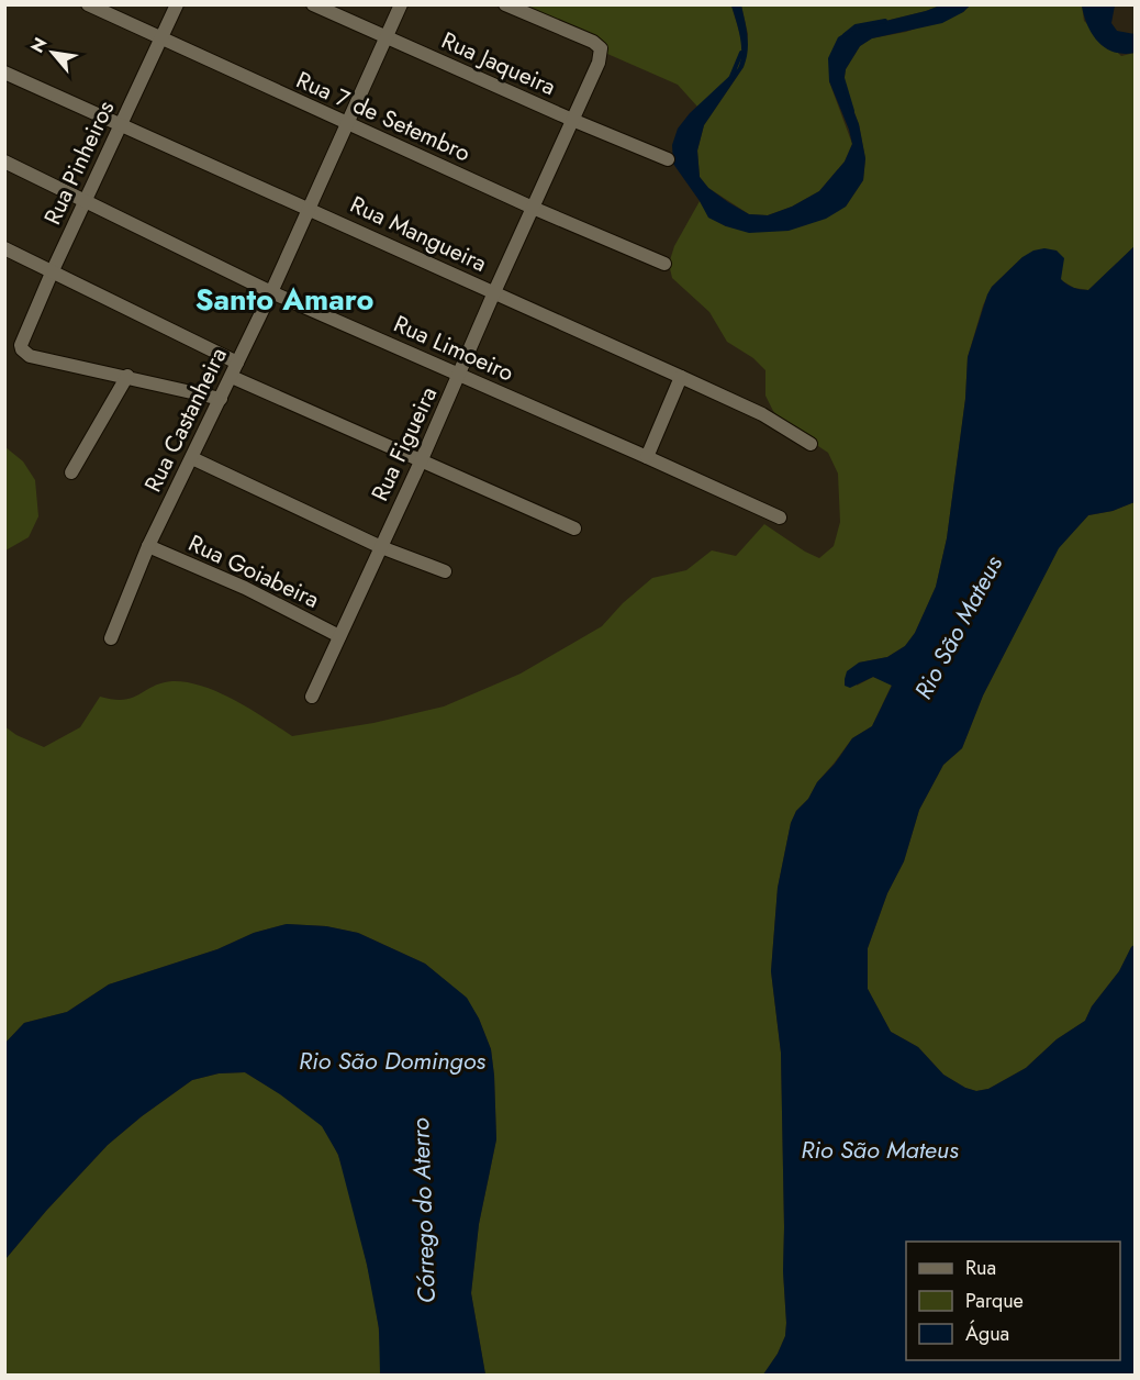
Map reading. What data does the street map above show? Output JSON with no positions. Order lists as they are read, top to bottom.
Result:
{
  "streets": {
    "street": [
      "Rua Jaqueira",
      "Rua 7 de Setembro",
      "Rua Pinheiros",
      "Rua Mangueira",
      "Rua Limoeiro",
      "Rua Castanheira",
      "Rua Figueira",
      "Rua Goiabeira"
    ]
  },
  "crossings": [
    ["Rua Jaqueira", "Rua Castanheira"],
    ["Rua Jaqueira", "Rua Figueira"],
    ["Rua 7 de Setembro", "Rua Pinheiros"],
    ["Rua 7 de Setembro", "Rua Castanheira"],
    ["Rua 7 de Setembro", "Rua Figueira"],
    ["Rua Pinheiros", "Rua Mangueira"],
    ["Rua Pinheiros", "Rua Limoeiro"],
    ["Rua Mangueira", "Rua Castanheira"],
    ["Rua Mangueira", "Rua Figueira"],
    ["Rua Limoeiro", "Rua Castanheira"],
    ["Rua Limoeiro", "Rua Figueira"],
    ["Rua Castanheira", "Rua Goiabeira"],
    ["Rua Figueira", "Rua Goiabeira"]
  ],
  "districts": ["Santo Amaro"],
  "water": ["Rio São Mateus", "Rio São Domingos", "Córrego do Aterro"],
  "legend": ["Rua", "Parque", "Água"],
  "north": "top left"
}
